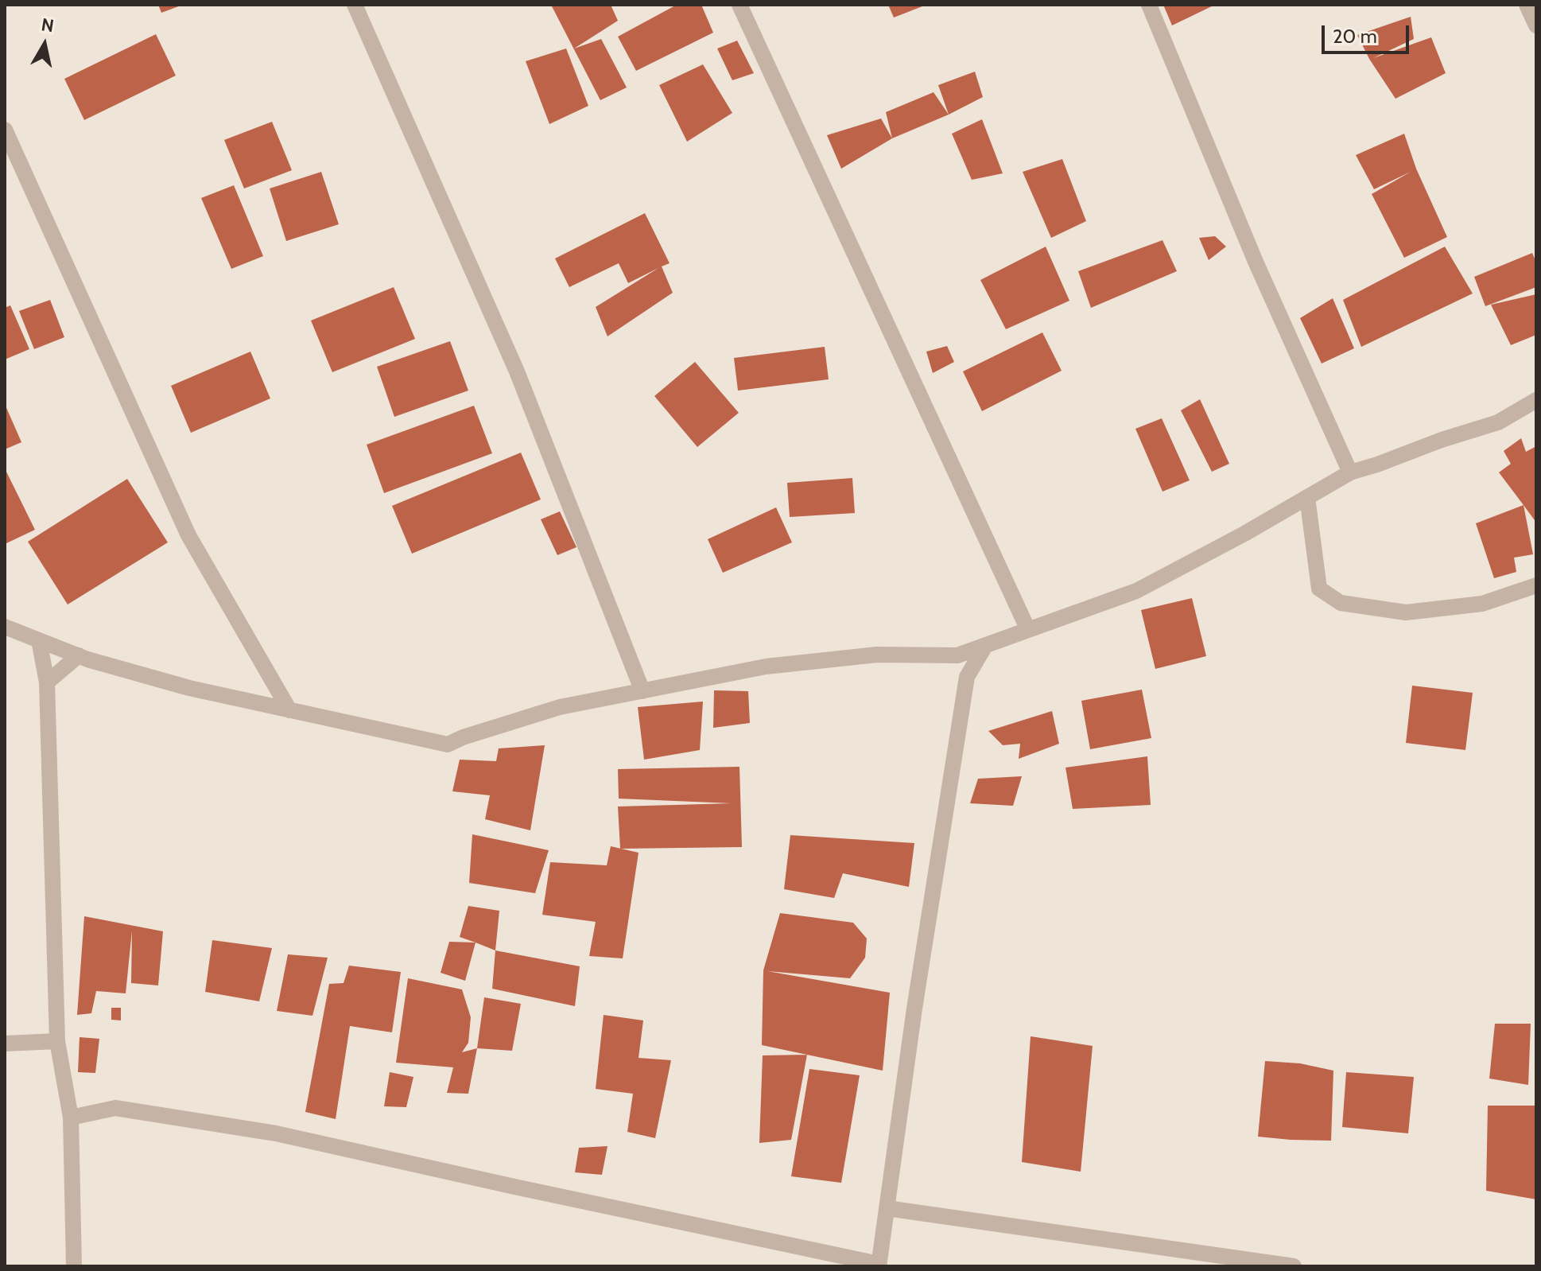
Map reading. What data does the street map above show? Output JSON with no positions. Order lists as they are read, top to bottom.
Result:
{
  "scale_bar": "20 m",
  "north": "top"
}
